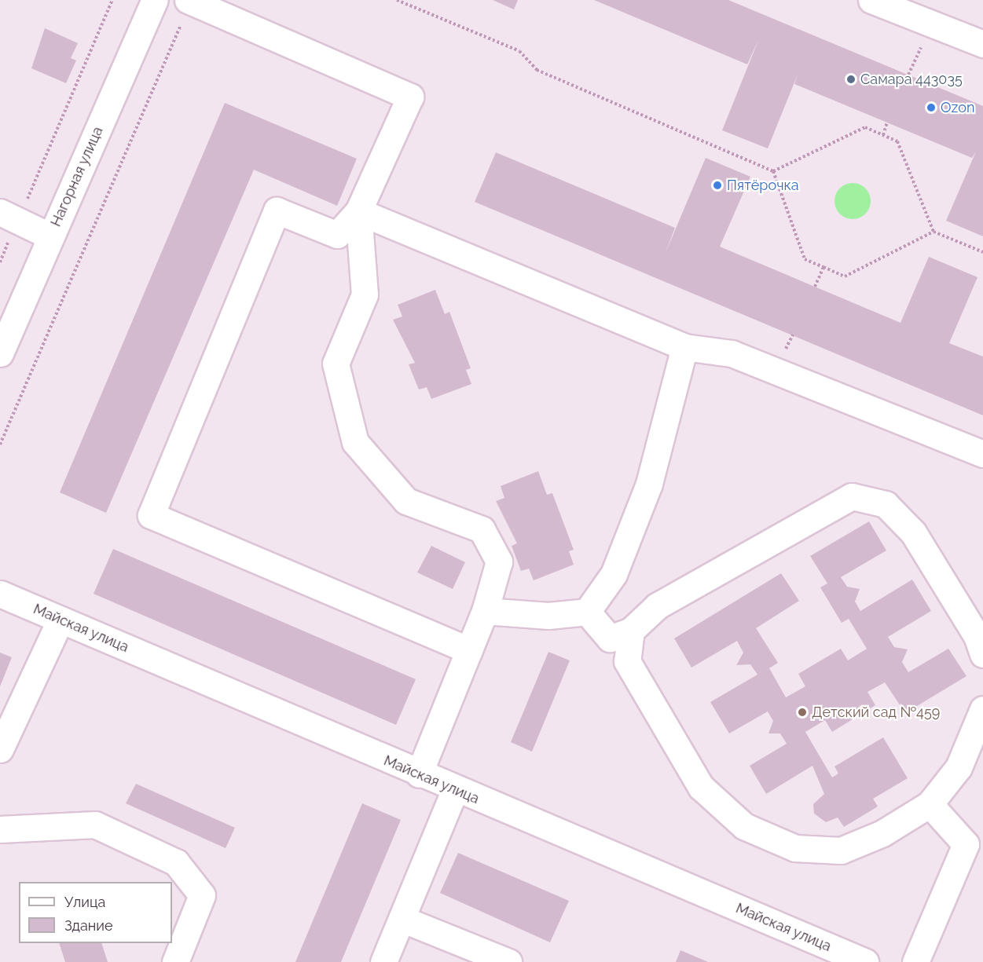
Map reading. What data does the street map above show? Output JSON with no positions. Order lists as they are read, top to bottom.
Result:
{
  "streets": {
    "street": ["Нагорная улица", "Майская улица"]
  },
  "places": [
    "Самара 443035",
    "Ozon",
    "Пятёрочка",
    "Детский сад №459"
  ],
  "legend": ["Улица", "Здание"]
}
